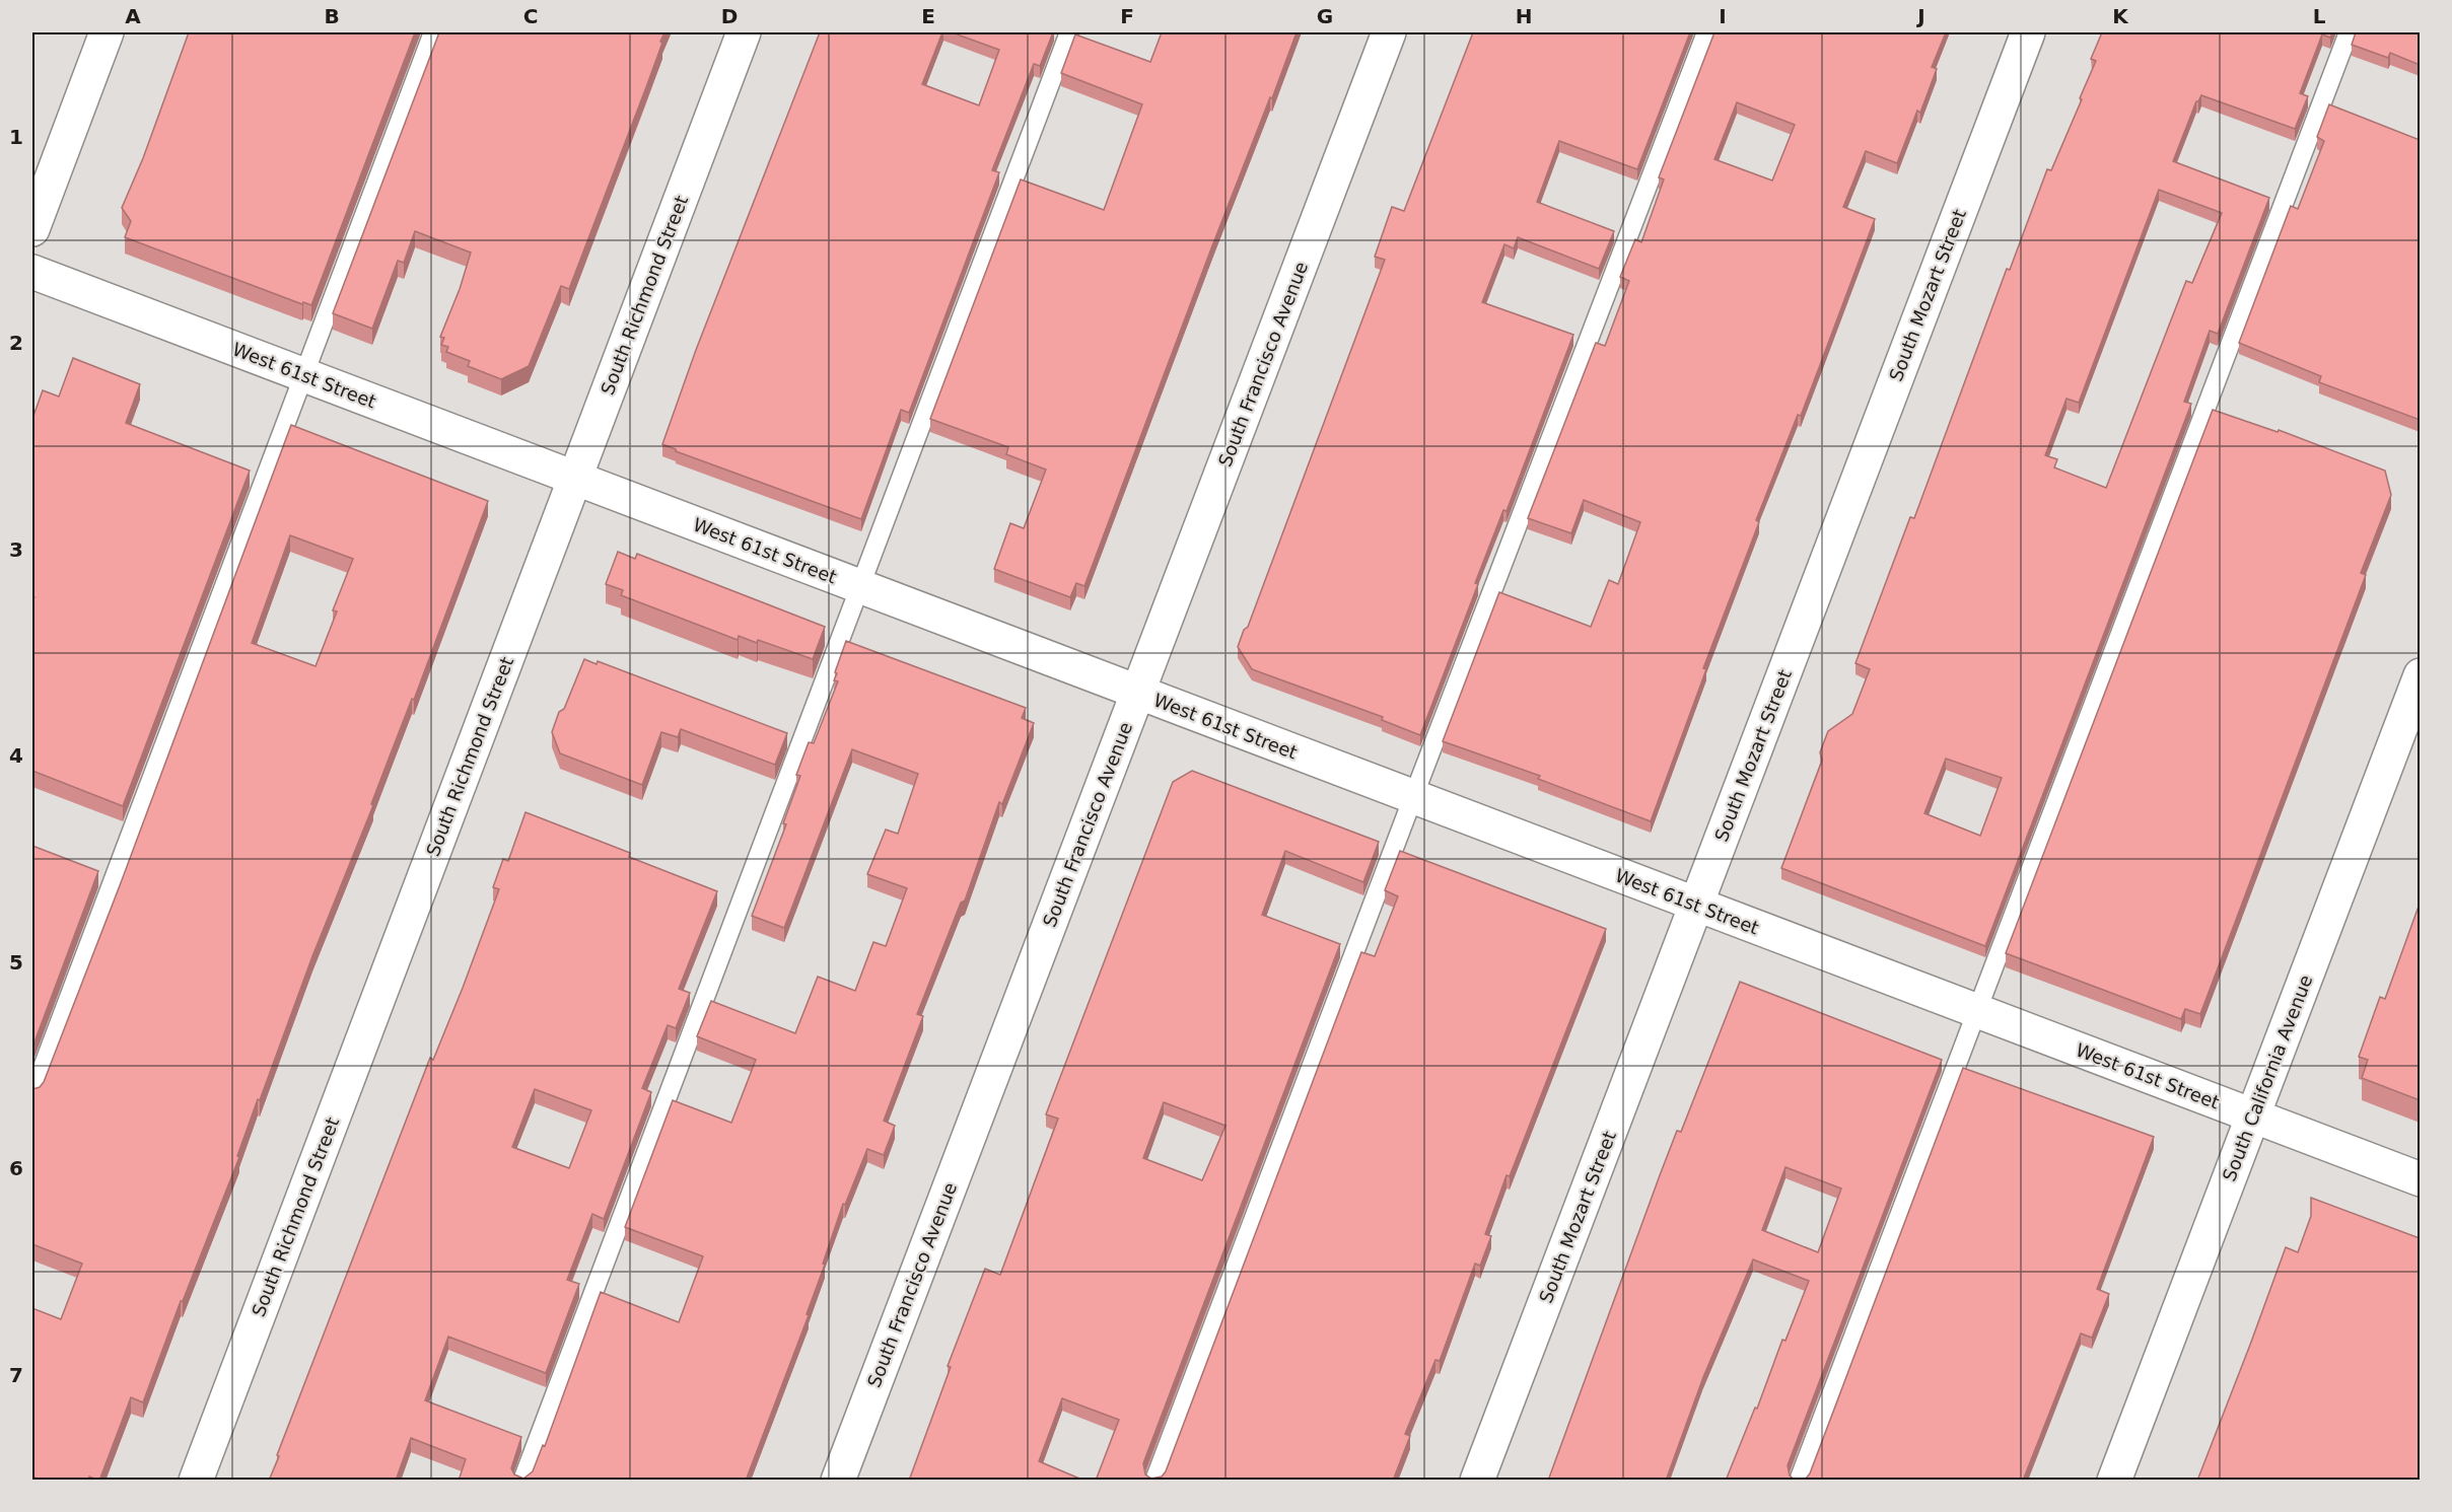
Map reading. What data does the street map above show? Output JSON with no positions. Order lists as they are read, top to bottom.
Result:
{
  "streets": {
    "street": [
      "South Richmond Street",
      "South Mozart Street",
      "South Francisco Avenue",
      "West 61st Street",
      "South California Avenue"
    ]
  },
  "crossings": [
    ["South Richmond Street", "West 61st Street"],
    ["South Mozart Street", "West 61st Street"],
    ["South Francisco Avenue", "West 61st Street"],
    ["West 61st Street", "South California Avenue"]
  ],
  "grid": {
    "columns": [
      "A",
      "B",
      "C",
      "D",
      "E",
      "F",
      "G",
      "H",
      "I",
      "J",
      "K",
      "L"
    ],
    "rows": [
      "1",
      "2",
      "3",
      "4",
      "5",
      "6",
      "7"
    ]
  }
}
